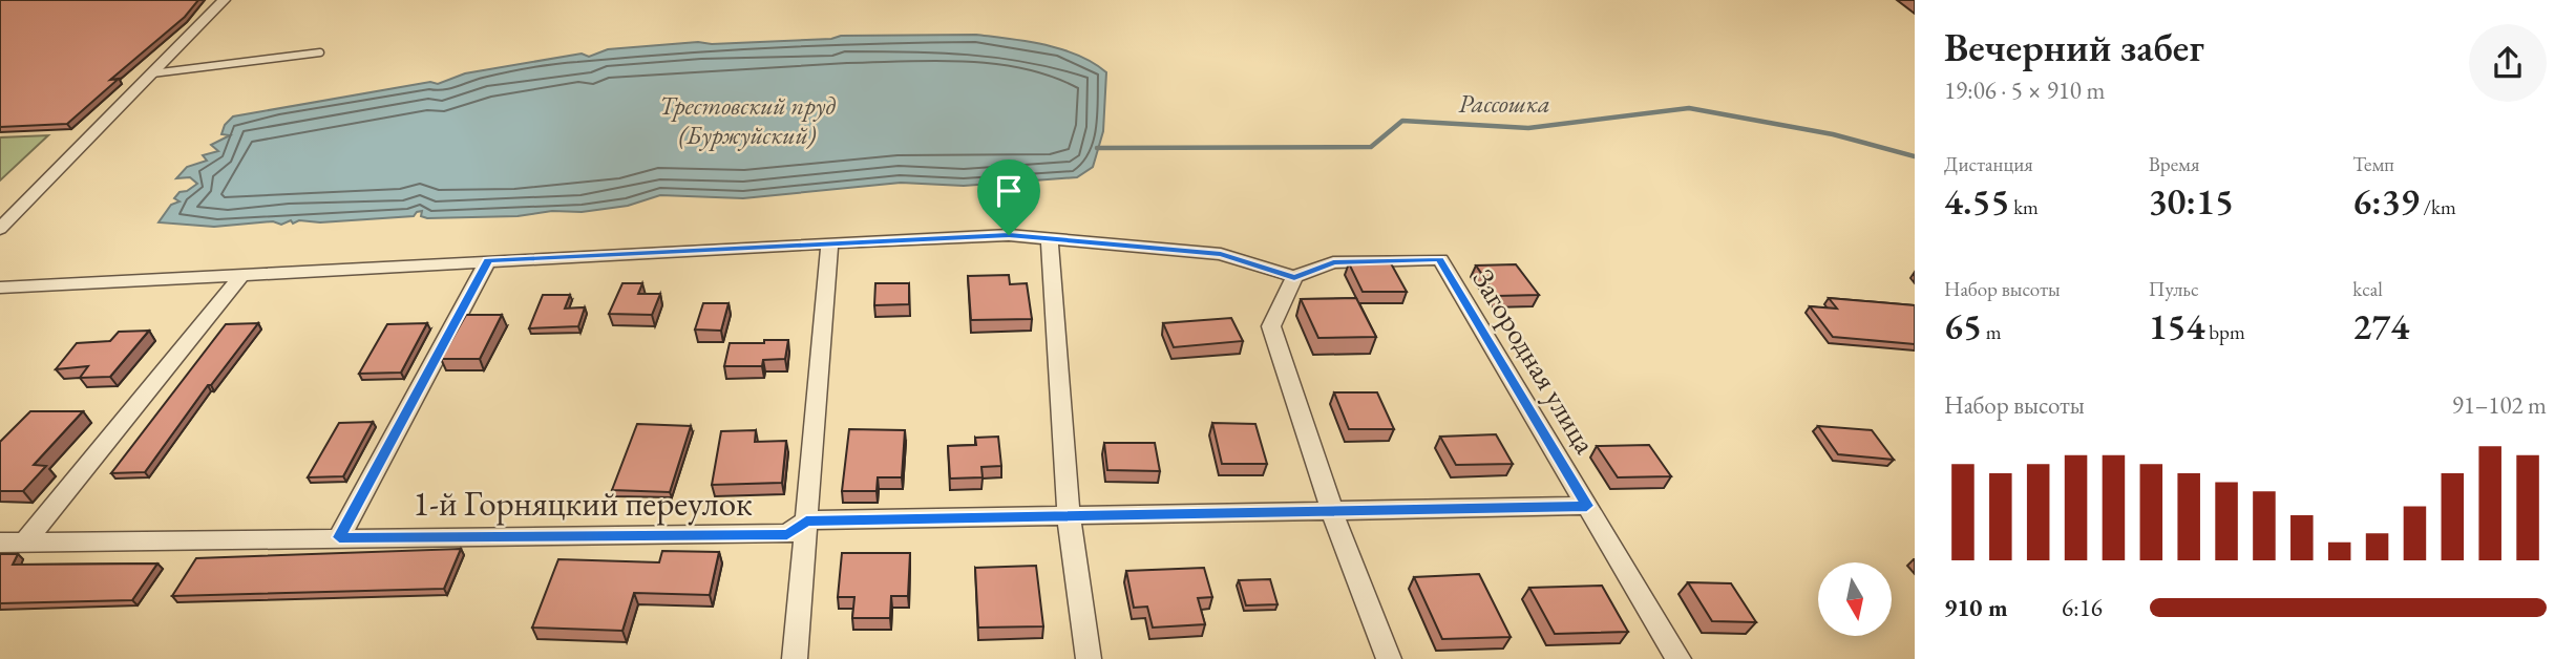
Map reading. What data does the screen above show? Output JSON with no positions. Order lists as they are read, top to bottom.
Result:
{
  "streets": {
    "street": ["Загородная улица", "1-й Горняцкий переулок"]
  },
  "water": ["Рассошка", "Трестовский пруд (Буржуйский)"],
  "north": "bottom",
  "page": {
    "heading": ["Вечерний забег", "19:06 · 5 × 910 m"],
    "stats": [
      ["Дистанция", "4.55 km"],
      ["Время", "30:15"],
      ["Темп", "6:39 /km"],
      ["Набор высоты", "65 m"],
      ["Пульс", "154 bpm"],
      ["kcal", "274"]
    ],
    "chart": ["Набор высоты", "91–102 m"],
    "list": [
      {
        "name": "910 m",
        "note": "6:16"
      }
    ]
  }
}
